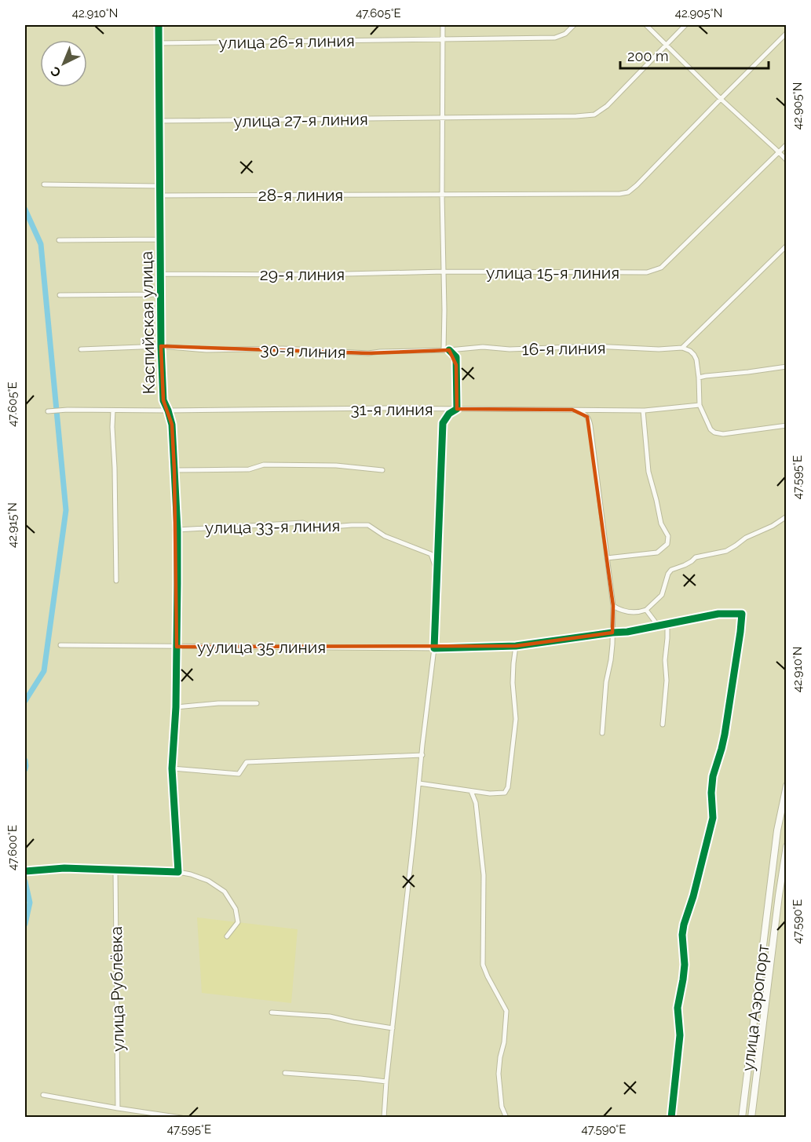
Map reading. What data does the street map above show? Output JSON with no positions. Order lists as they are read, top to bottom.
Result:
{
  "streets": {
    "main road": ["улица Аэропорт"],
    "street": [
      "улица 26-я линия",
      "улица 27-я линия",
      "28-я линия",
      "улица 15-я линия",
      "29-я линия",
      "Каспийская улица",
      "16-я линия",
      "30-я линия",
      "31-я линия",
      "улица 33-я линия",
      "уулица 35 линия",
      "улица Рублёвка"
    ]
  },
  "crossings": [
    ["улица 26-я линия", "Каспийская улица"],
    ["улица 27-я линия", "Каспийская улица"],
    ["28-я линия", "Каспийская улица"],
    ["улица 15-я линия", "29-я линия"],
    ["29-я линия", "Каспийская улица"],
    ["Каспийская улица", "30-я линия"],
    ["Каспийская улица", "31-я линия"],
    ["Каспийская улица", "улица 33-я линия"],
    ["Каспийская улица", "уулица 35 линия"],
    ["16-я линия", "30-я линия"]
  ],
  "scale_bar": "200 m",
  "north": "bottom left",
  "coordinates": [
    "42.910°N",
    "47.605°E",
    "42.905°N",
    "47.595°E",
    "42.915°N",
    "47.600°E",
    "47.590°E"
  ]
}
